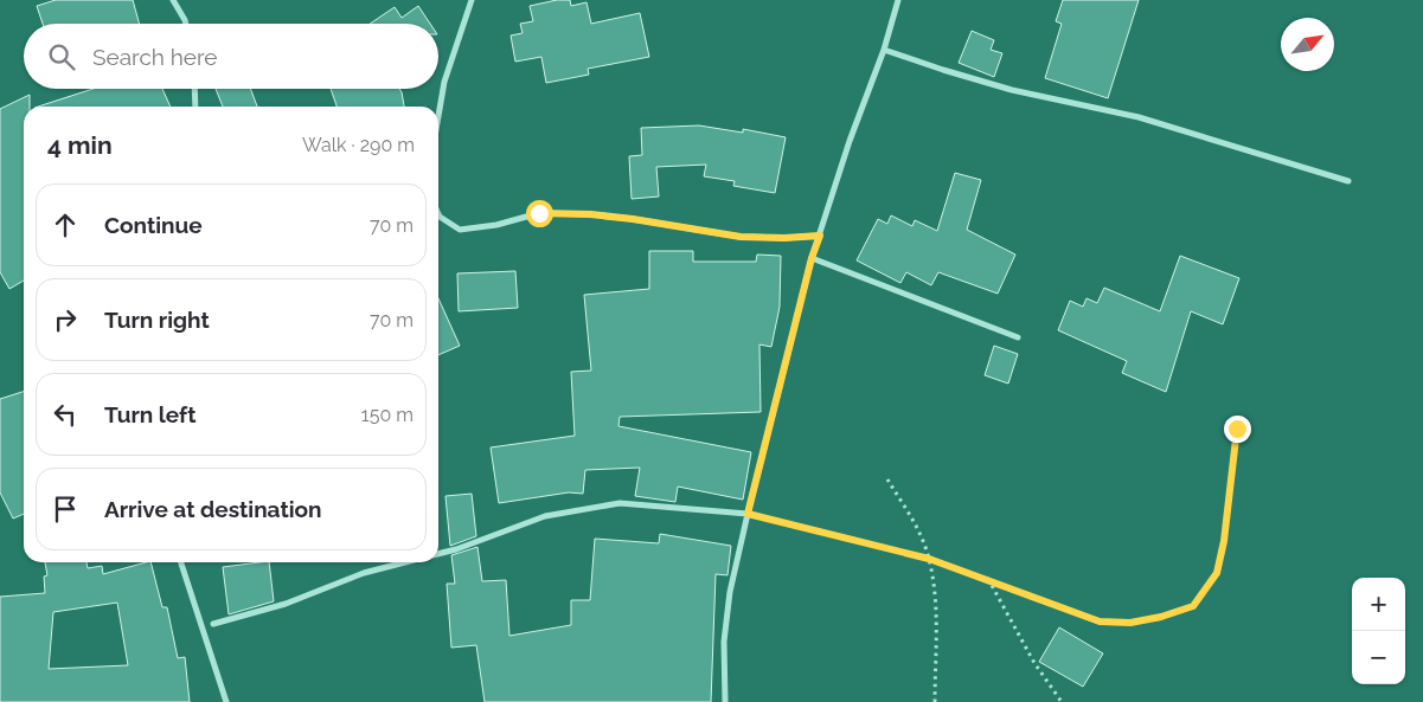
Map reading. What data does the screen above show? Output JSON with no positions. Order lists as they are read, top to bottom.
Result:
{
  "north": "top right",
  "page": {
    "search": "Search here",
    "heading": ["4 min", "Walk · 290 m"],
    "list": [
      ["Continue", "70 m"],
      ["Turn right", "70 m"],
      ["Turn left", "150 m"],
      "Arrive at destination"
    ],
    "map_buttons": ["+", "−"]
  }
}
